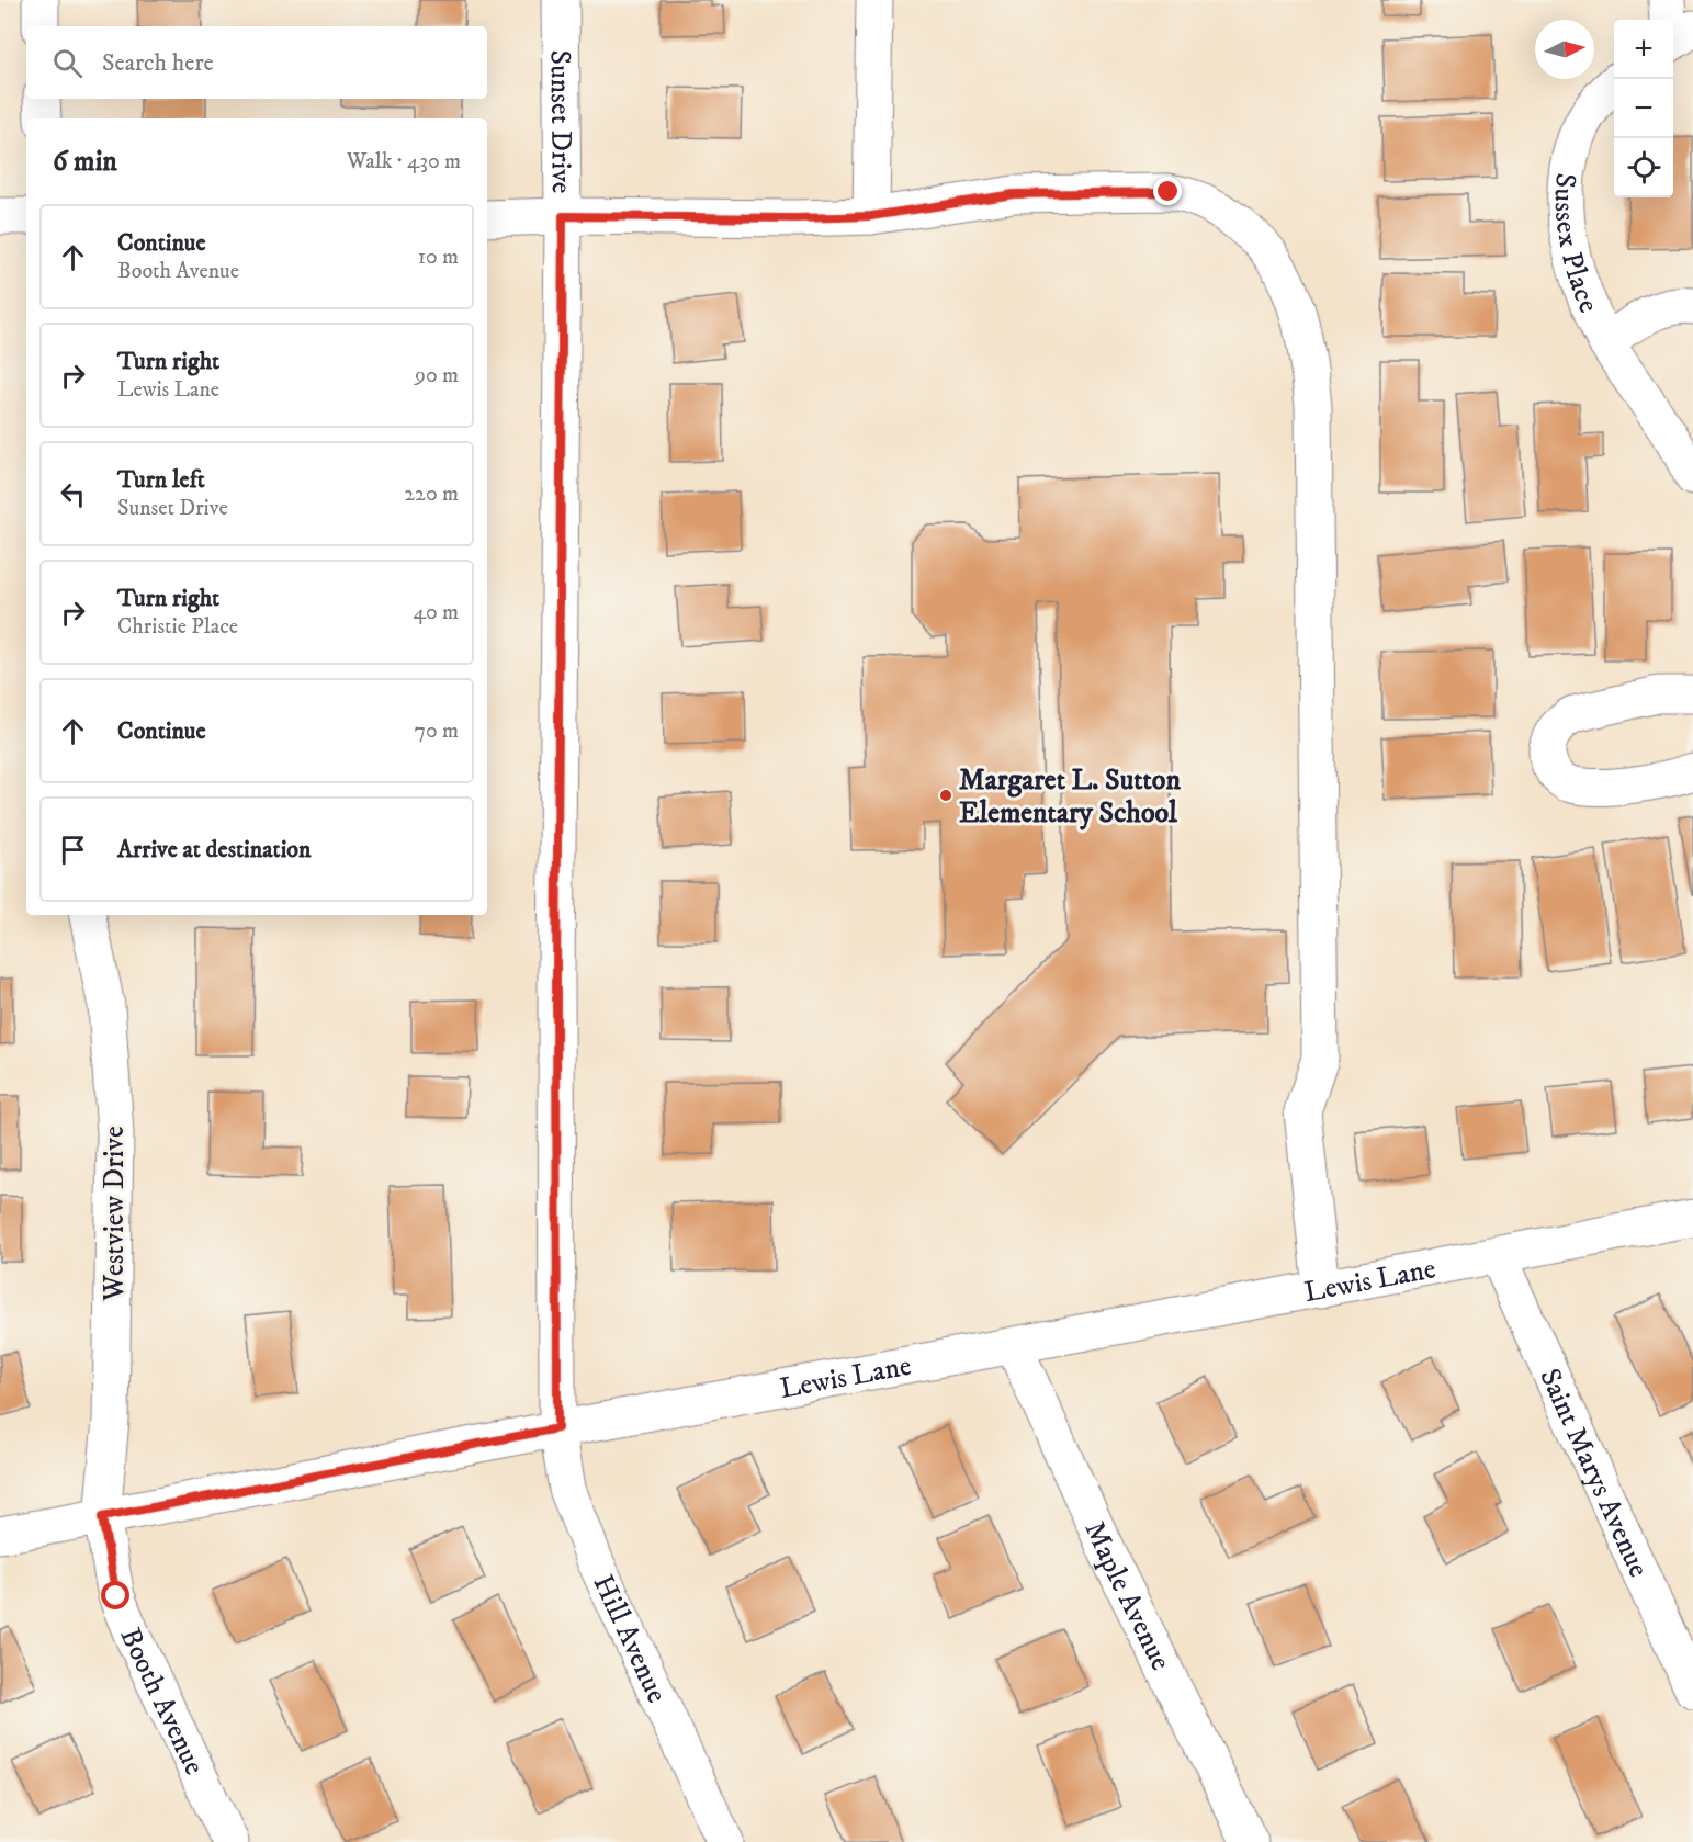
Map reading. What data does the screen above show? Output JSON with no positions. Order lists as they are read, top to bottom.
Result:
{
  "streets": {
    "street": [
      "Sunset Drive",
      "Sussex Place",
      "Westview Drive",
      "Lewis Lane",
      "Saint Marys Avenue",
      "Maple Avenue",
      "Hill Avenue",
      "Booth Avenue"
    ]
  },
  "crossings": [
    ["Sunset Drive", "Lewis Lane"],
    ["Sunset Drive", "Hill Avenue"],
    ["Westview Drive", "Lewis Lane"],
    ["Westview Drive", "Booth Avenue"],
    ["Lewis Lane", "Saint Marys Avenue"],
    ["Lewis Lane", "Maple Avenue"],
    ["Lewis Lane", "Hill Avenue"],
    ["Lewis Lane", "Booth Avenue"]
  ],
  "places": ["Margaret L. Sutton Elementary School"],
  "north": "right",
  "page": {
    "map_buttons": ["+", "−"],
    "search": "Search here",
    "heading": ["6 min", "Walk · 430 m"],
    "list": [
      ["Continue", "Booth Avenue", "10 m"],
      ["Turn right", "Lewis Lane", "90 m"],
      ["Turn left", "Sunset Drive", "220 m"],
      ["Turn right", "Christie Place", "40 m"],
      ["Continue", "70 m"],
      "Arrive at destination"
    ]
  }
}
